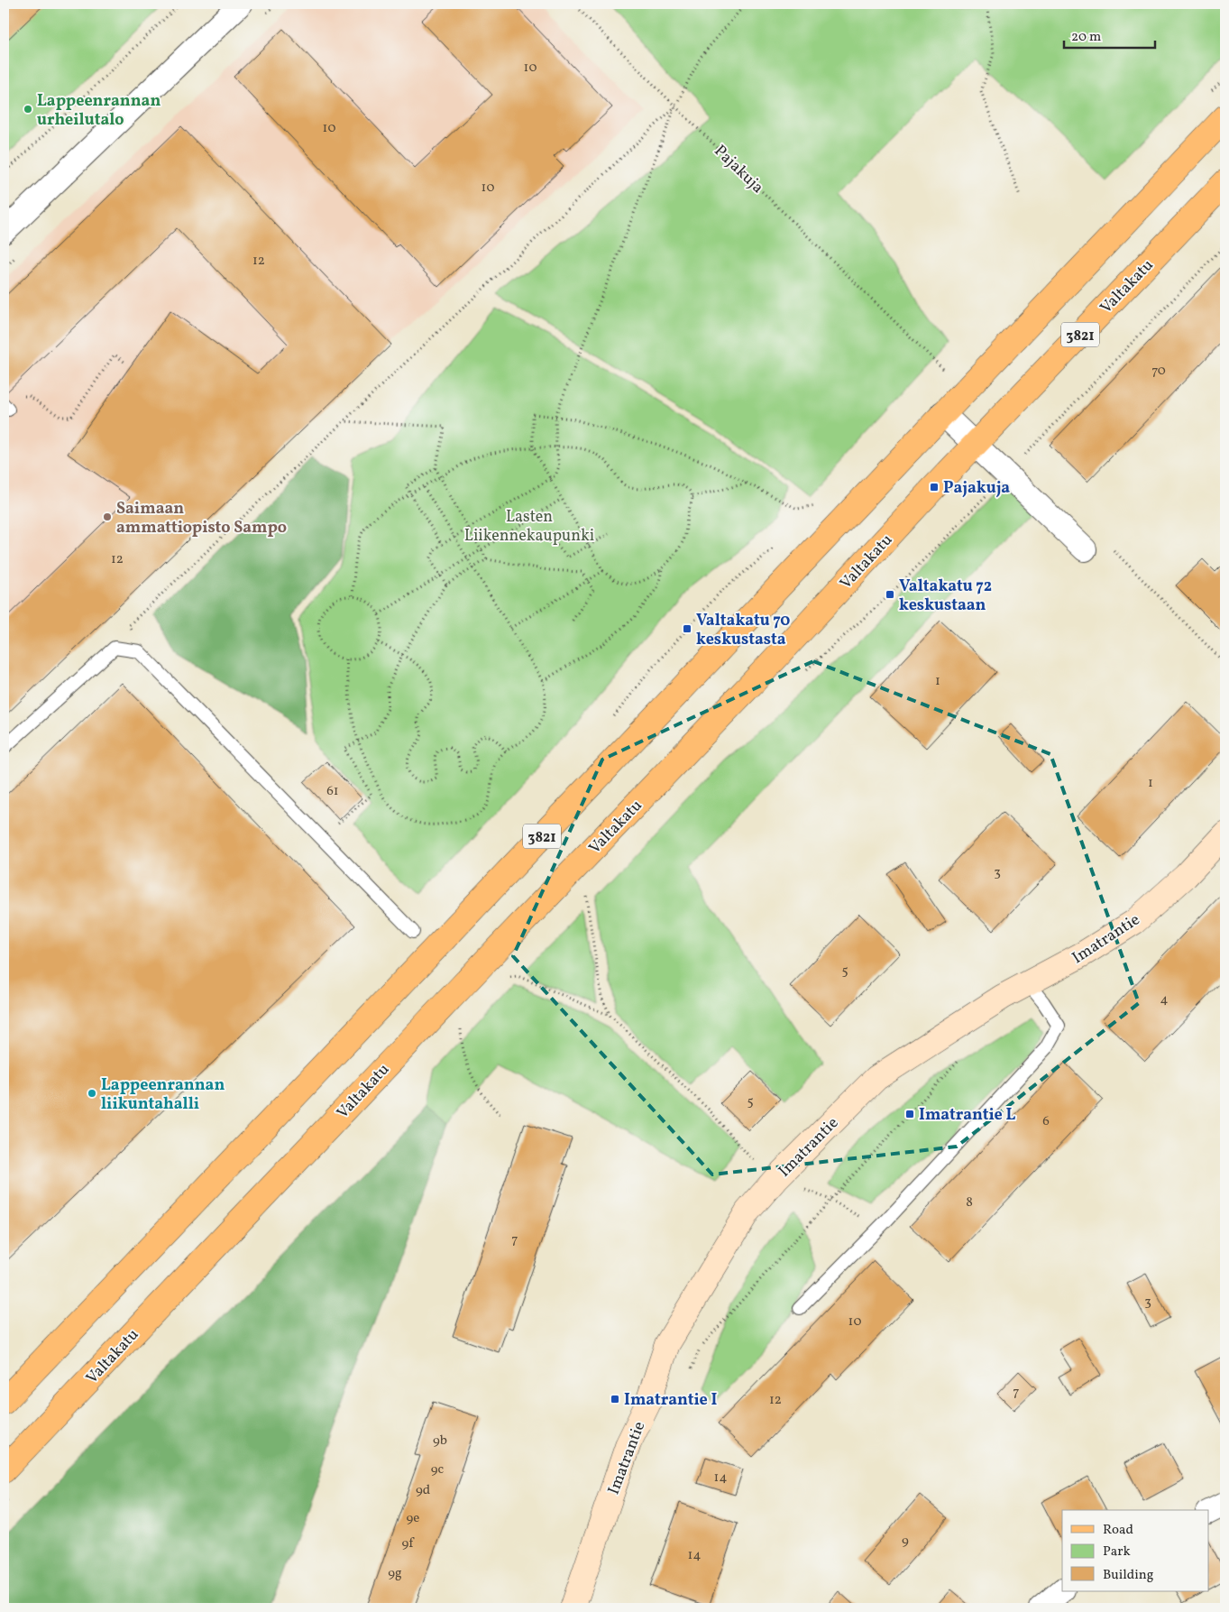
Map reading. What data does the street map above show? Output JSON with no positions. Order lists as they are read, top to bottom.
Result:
{
  "streets": {
    "main road": ["Valtakatu", "3821"],
    "street": ["Imatrantie"],
    "path": ["Pajakuja"]
  },
  "crossings": [
    ["Pajakuja", "3821"]
  ],
  "parks": ["Lasten Liikennekaupunki"],
  "places": {
    "other": ["Lappeenrannan urheilutalo", "Saimaan ammattiopisto Sampo", "Lappeenrannan liikuntahalli"],
    "transit": [
      "Pajakuja",
      "Valtakatu 72 keskustaan",
      "Valtakatu 70 keskustasta",
      "Imatrantie L",
      "Imatrantie I"
    ]
  },
  "house_numbers": [
    "10",
    "10",
    "10",
    "12",
    "70",
    "12",
    "1",
    "1",
    "61",
    "3",
    "5",
    "4",
    "5",
    "6",
    "8",
    "7",
    "3",
    "10",
    "7",
    "12",
    "9b",
    "9c",
    "14",
    "9d",
    "9e",
    "9",
    "9f",
    "14",
    "9g"
  ],
  "legend": ["Road", "Park", "Building"],
  "scale_bar": "20 m"
}
